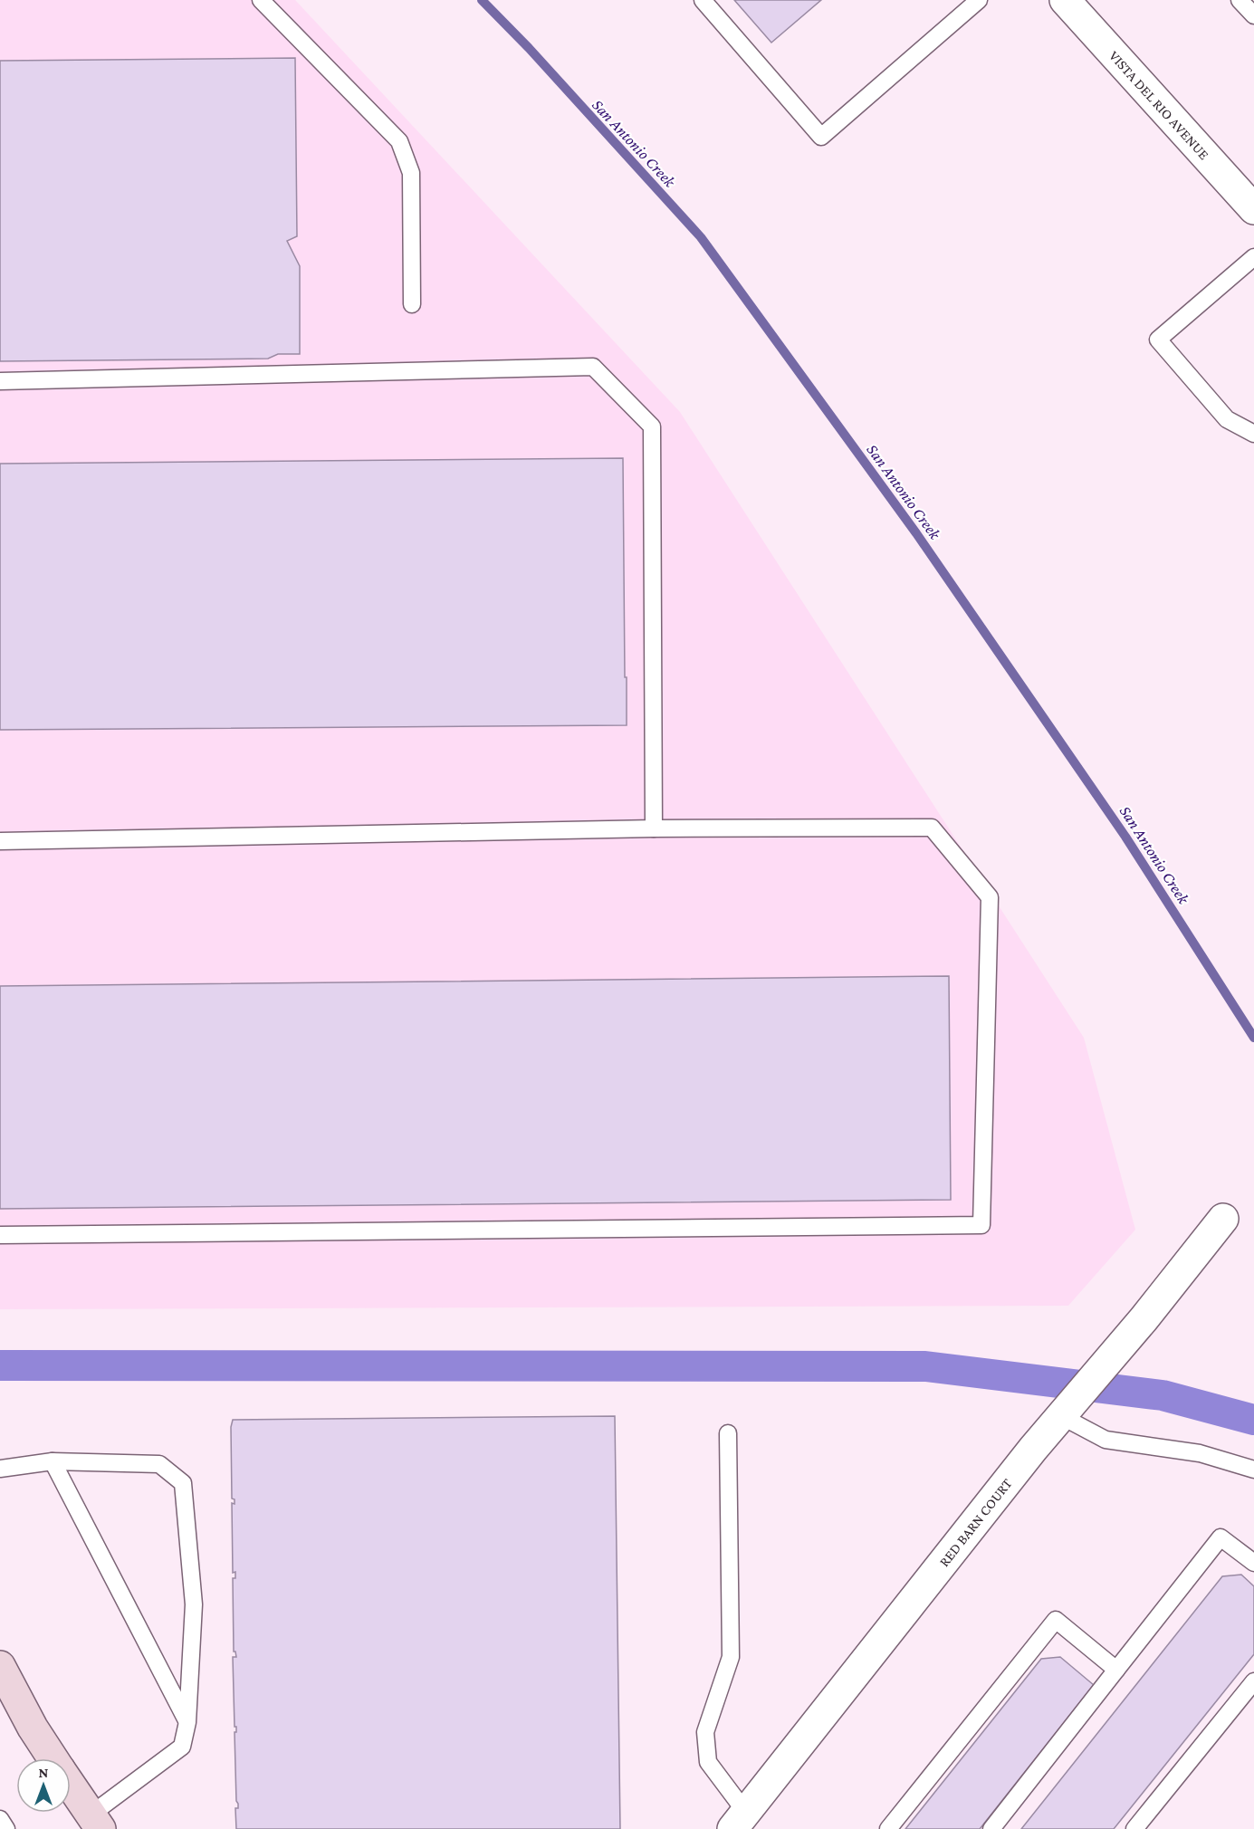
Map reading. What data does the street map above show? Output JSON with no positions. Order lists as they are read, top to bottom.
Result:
{
  "streets": {
    "street": ["VISTA DEL RIO AVENUE", "RED BARN COURT"]
  },
  "water": ["San Antonio Creek"],
  "north": "top"
}
